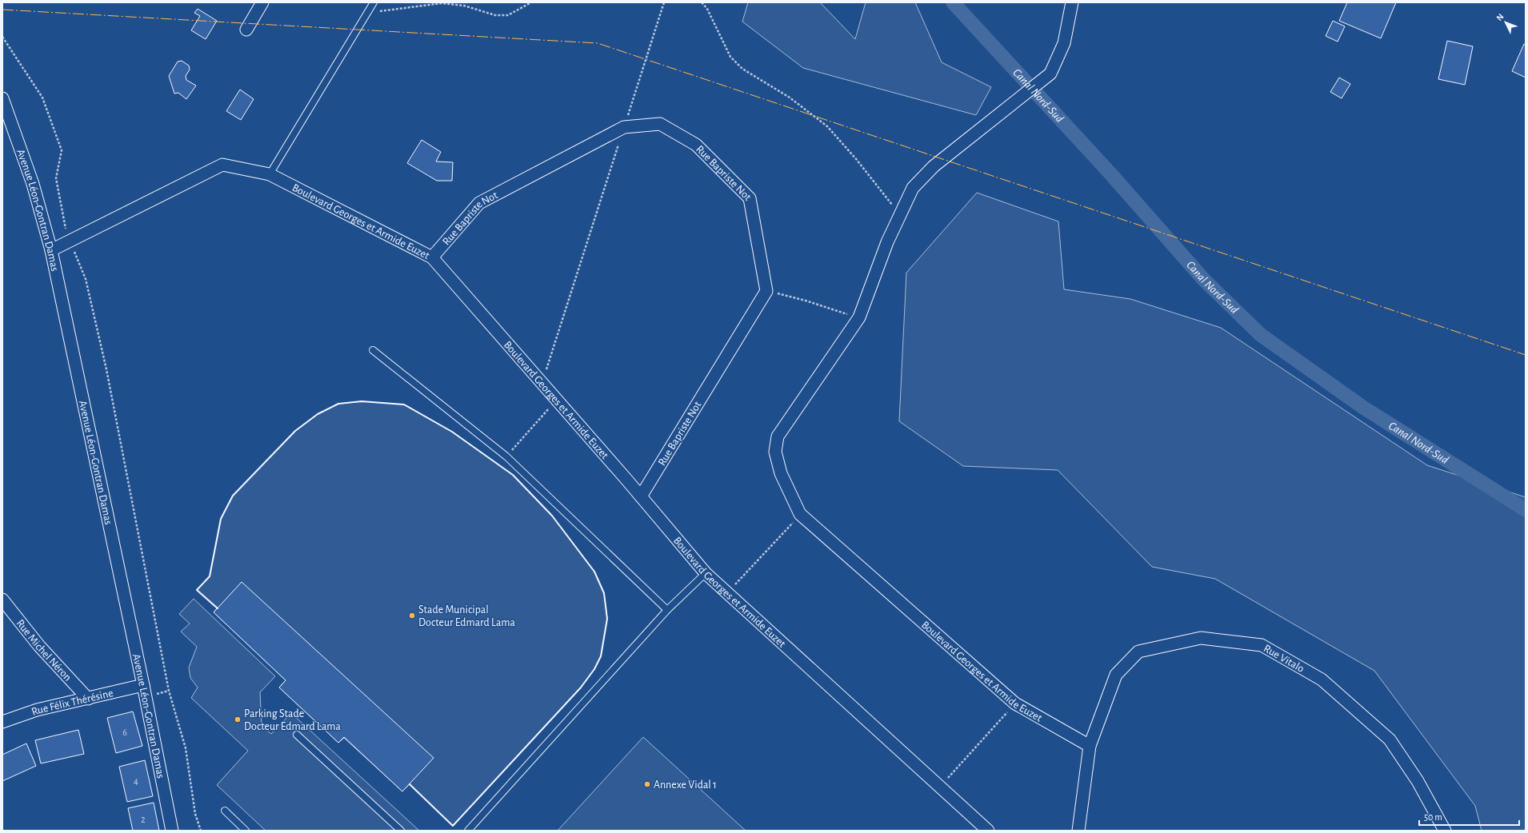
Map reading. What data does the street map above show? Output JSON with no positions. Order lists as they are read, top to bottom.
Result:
{
  "streets": {
    "street": [
      "Rue Bapriste Not",
      "Avenue Léon-Gontran Damas",
      "Boulevard Georges et Armide Euzet",
      "Rue Michel Néron",
      "Rue Vitalo",
      "Rue Félix Thérésine"
    ]
  },
  "crossings": [
    ["Rue Bapriste Not", "Boulevard Georges et Armide Euzet"],
    ["Avenue Léon-Gontran Damas", "Boulevard Georges et Armide Euzet"],
    ["Avenue Léon-Gontran Damas", "Rue Félix Thérésine"],
    ["Boulevard Georges et Armide Euzet", "Rue Vitalo"],
    ["Rue Michel Néron", "Rue Félix Thérésine"]
  ],
  "water": ["Canal Nord-Sud"],
  "places": ["Stade Municipal Docteur Edmard Lama", "Parking Stade Docteur Edmard Lama", "Annexe Vidal 1"],
  "house_numbers": ["6", "4", "2"],
  "scale_bar": "50 m",
  "north": "top left"
}
